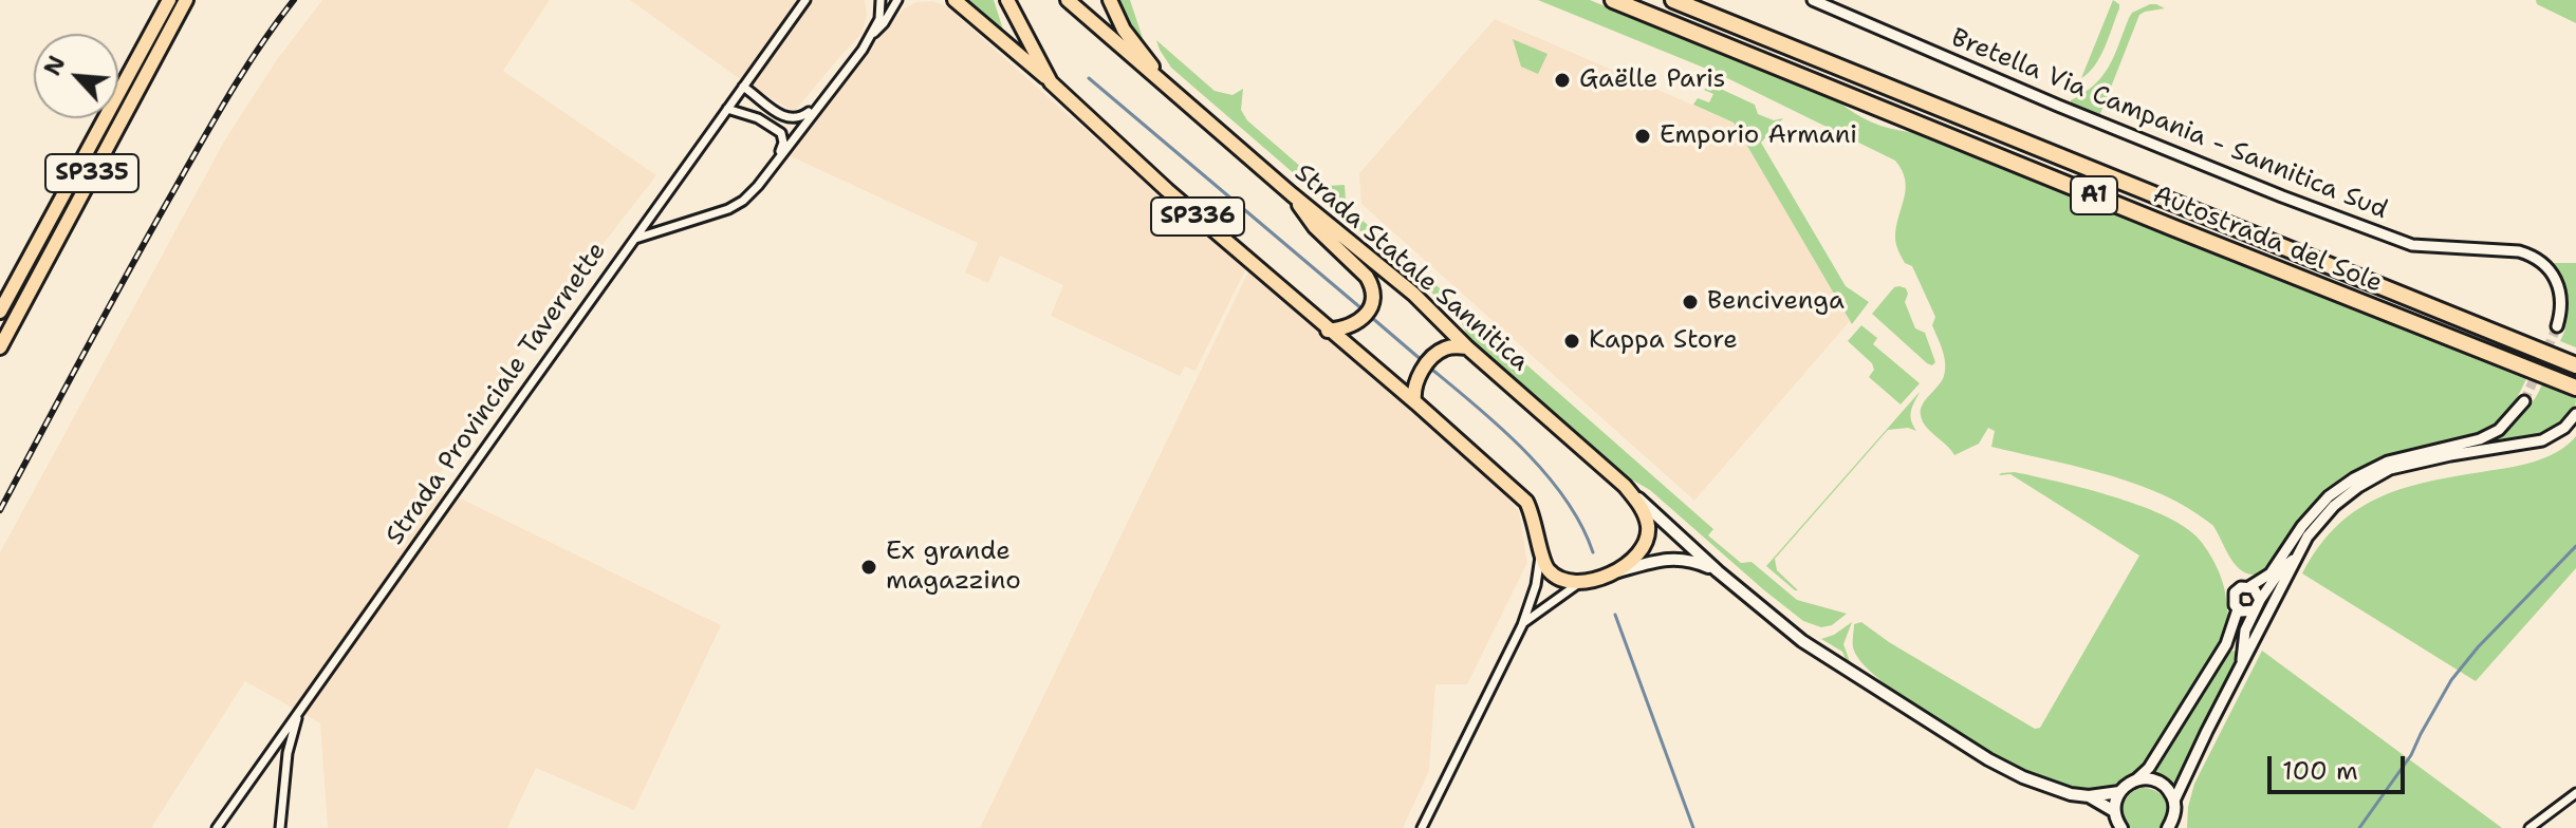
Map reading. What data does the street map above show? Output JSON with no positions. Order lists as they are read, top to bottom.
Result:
{
  "streets": {
    "highway": ["A1", "Autostrada del Sole"],
    "main road": ["SP335", "SP336", "Strada Statale Sannitica"],
    "street": ["Bretella Via Campania - Sannitica Sud", "Strada Provinciale Tavernette"]
  },
  "crossings": [
    ["SP336", "Strada Statale Sannitica"]
  ],
  "places": [
    "Gaëlle Paris",
    "Emporio Armani",
    "Bencivenga",
    "Kappa Store",
    "Ex grande magazzino"
  ],
  "scale_bar": "100 m",
  "north": "top left"
}
